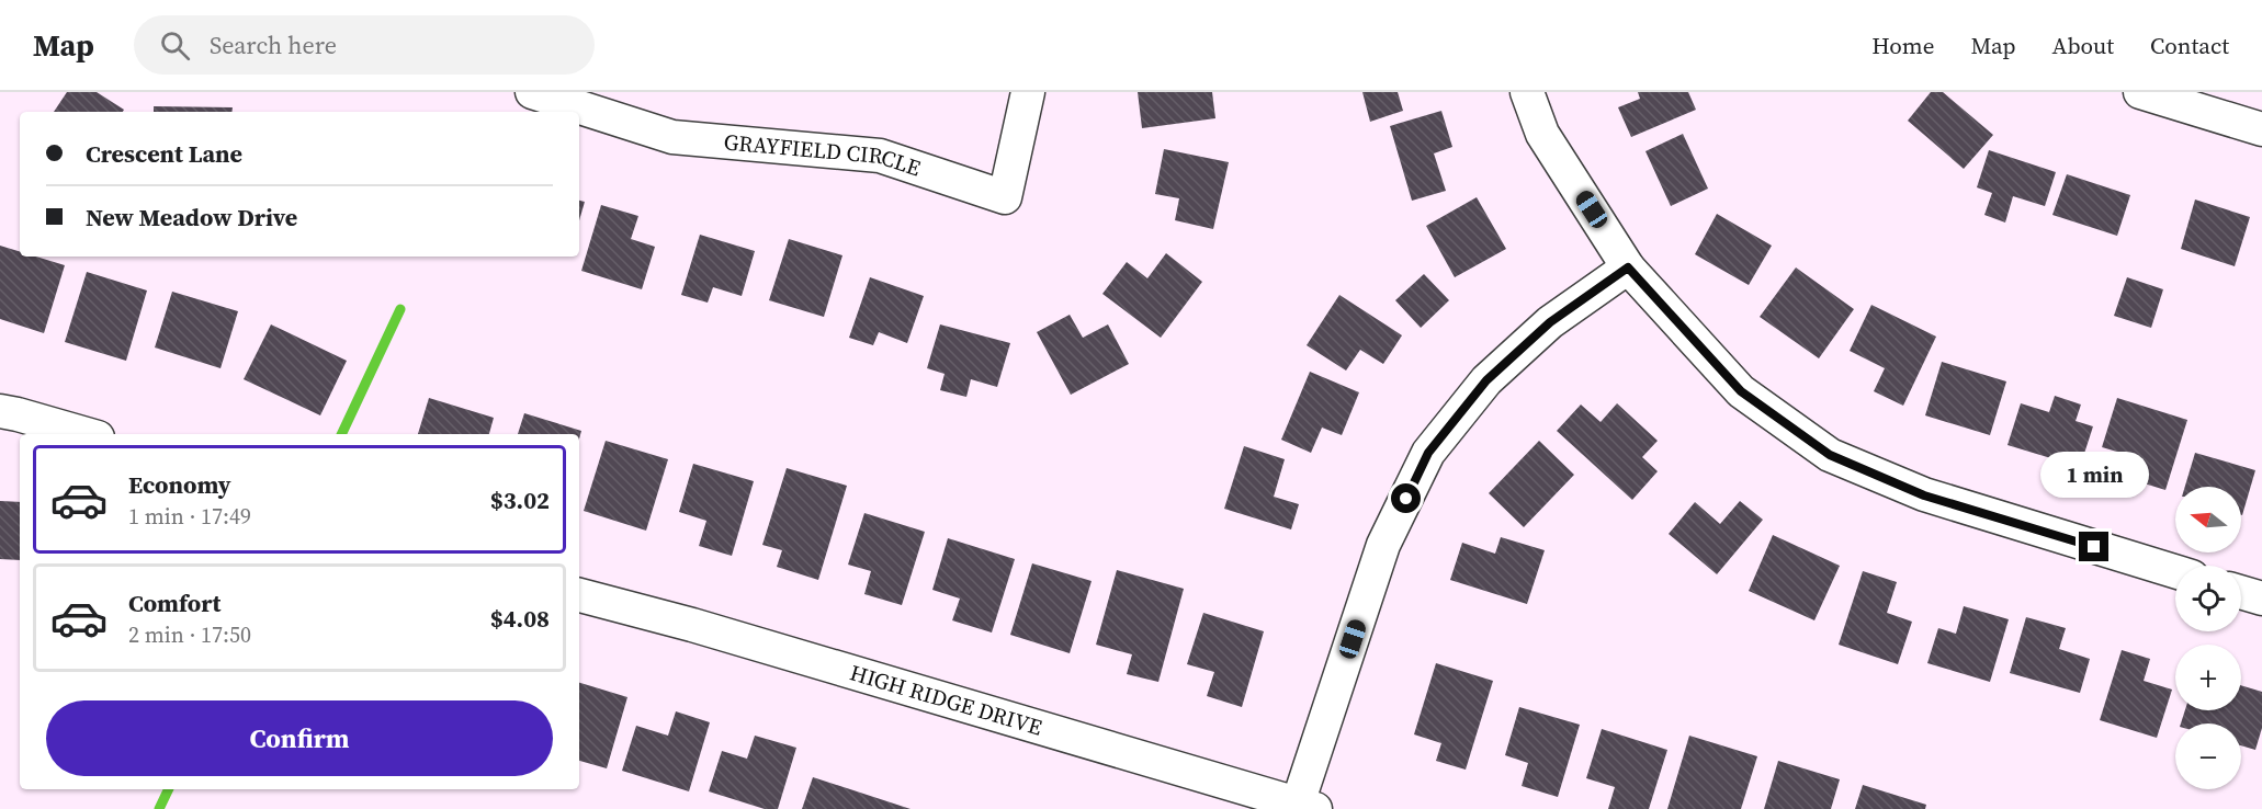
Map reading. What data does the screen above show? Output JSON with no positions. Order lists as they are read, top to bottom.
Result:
{
  "streets": {
    "street": ["GRAYFIELD CIRCLE", "HIGH RIDGE DRIVE"]
  },
  "north": "left",
  "page": {
    "header": "Map",
    "search": "Search here",
    "nav": [
      "Home",
      "Map",
      "About",
      "Contact"
    ],
    "banner": ["Crescent Lane", "New Meadow Drive"],
    "list": [
      {
        "name": "Economy",
        "note": "1 min · 17:49",
        "value": "$3.02"
      },
      {
        "name": "Comfort",
        "note": "2 min · 17:50",
        "value": "$4.08"
      }
    ],
    "bubble": "1 min",
    "map_buttons": ["+", "−"],
    "buttons": "Confirm"
  }
}
